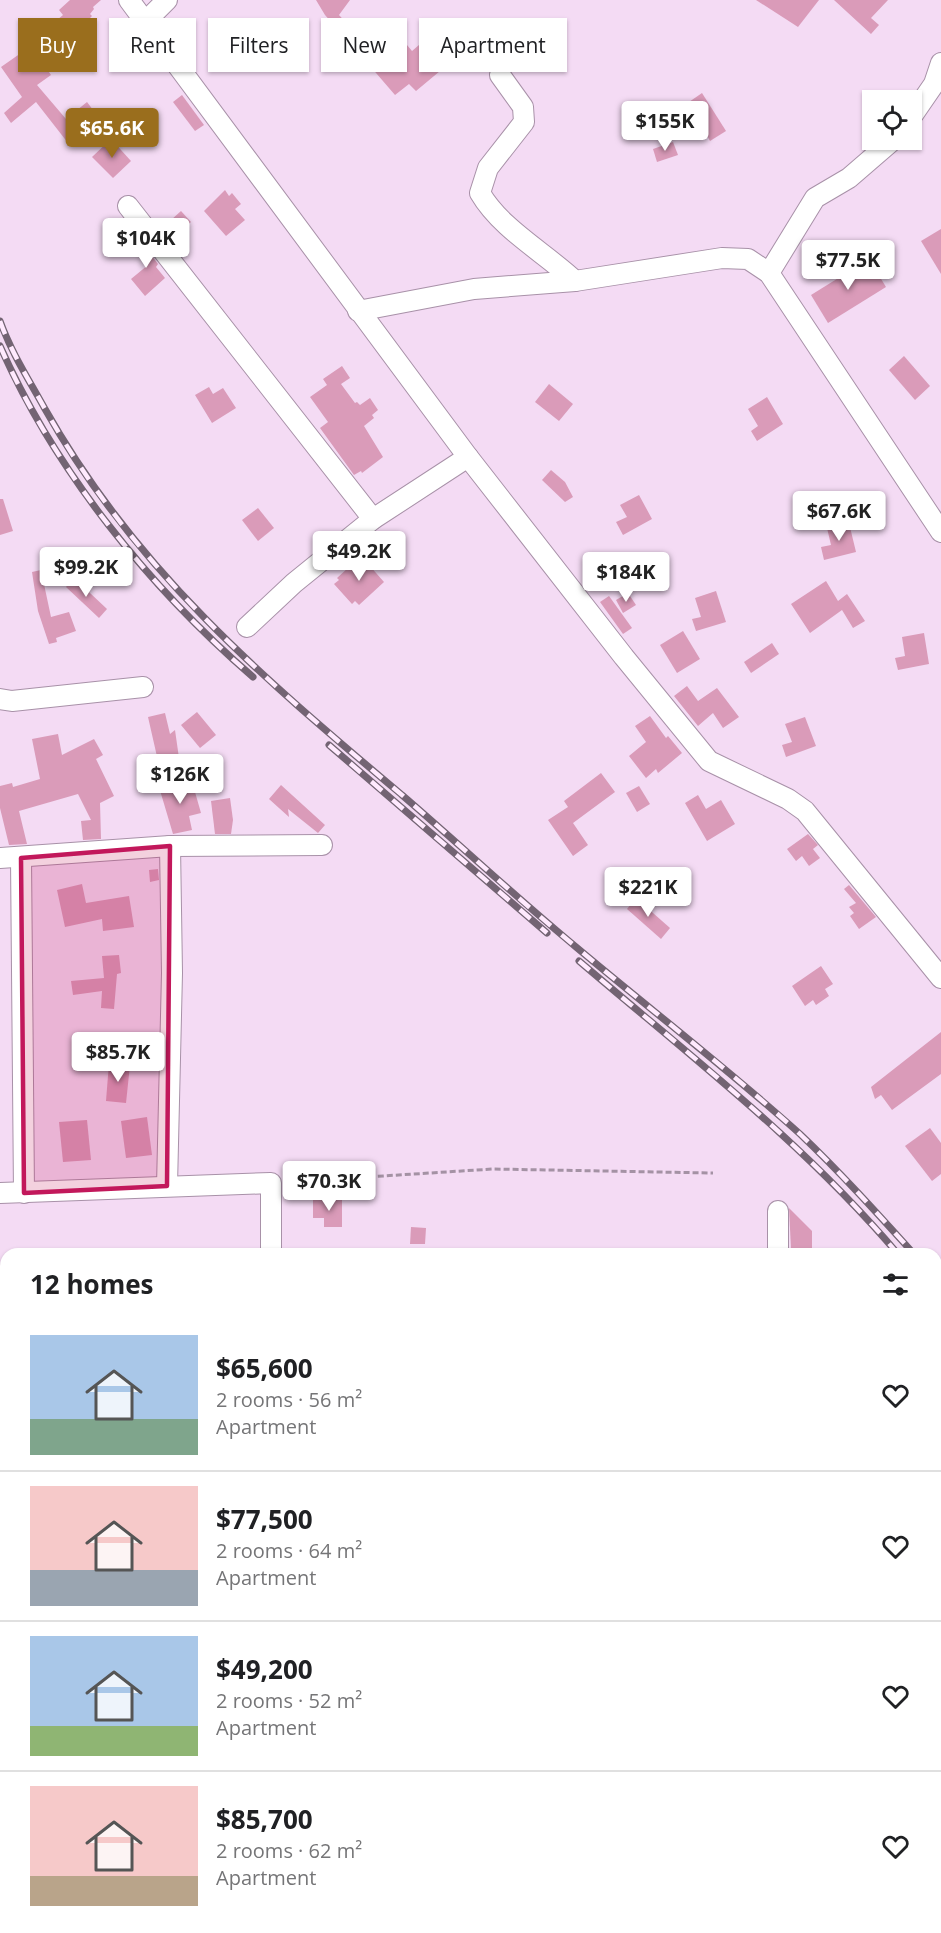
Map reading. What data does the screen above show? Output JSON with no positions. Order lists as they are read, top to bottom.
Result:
{
  "page": {
    "chip": [
      "Buy",
      "Rent",
      "Filters",
      "New",
      "Apartment"
    ],
    "price": [
      "$155K",
      "$65.6K",
      "$104K",
      "$77.5K",
      "$67.6K",
      "$49.2K",
      "$99.2K",
      "$184K",
      "$126K",
      "$221K",
      "$85.7K",
      "$70.3K"
    ],
    "heading": "12 homes",
    "list": [
      {
        "name": "$65,600",
        "note": "2 rooms · 56 m² · Apartment"
      },
      {
        "name": "$77,500",
        "note": "2 rooms · 64 m² · Apartment"
      },
      {
        "name": "$49,200",
        "note": "2 rooms · 52 m² · Apartment"
      },
      {
        "name": "$85,700",
        "note": "2 rooms · 62 m² · Apartment"
      }
    ]
  }
}
